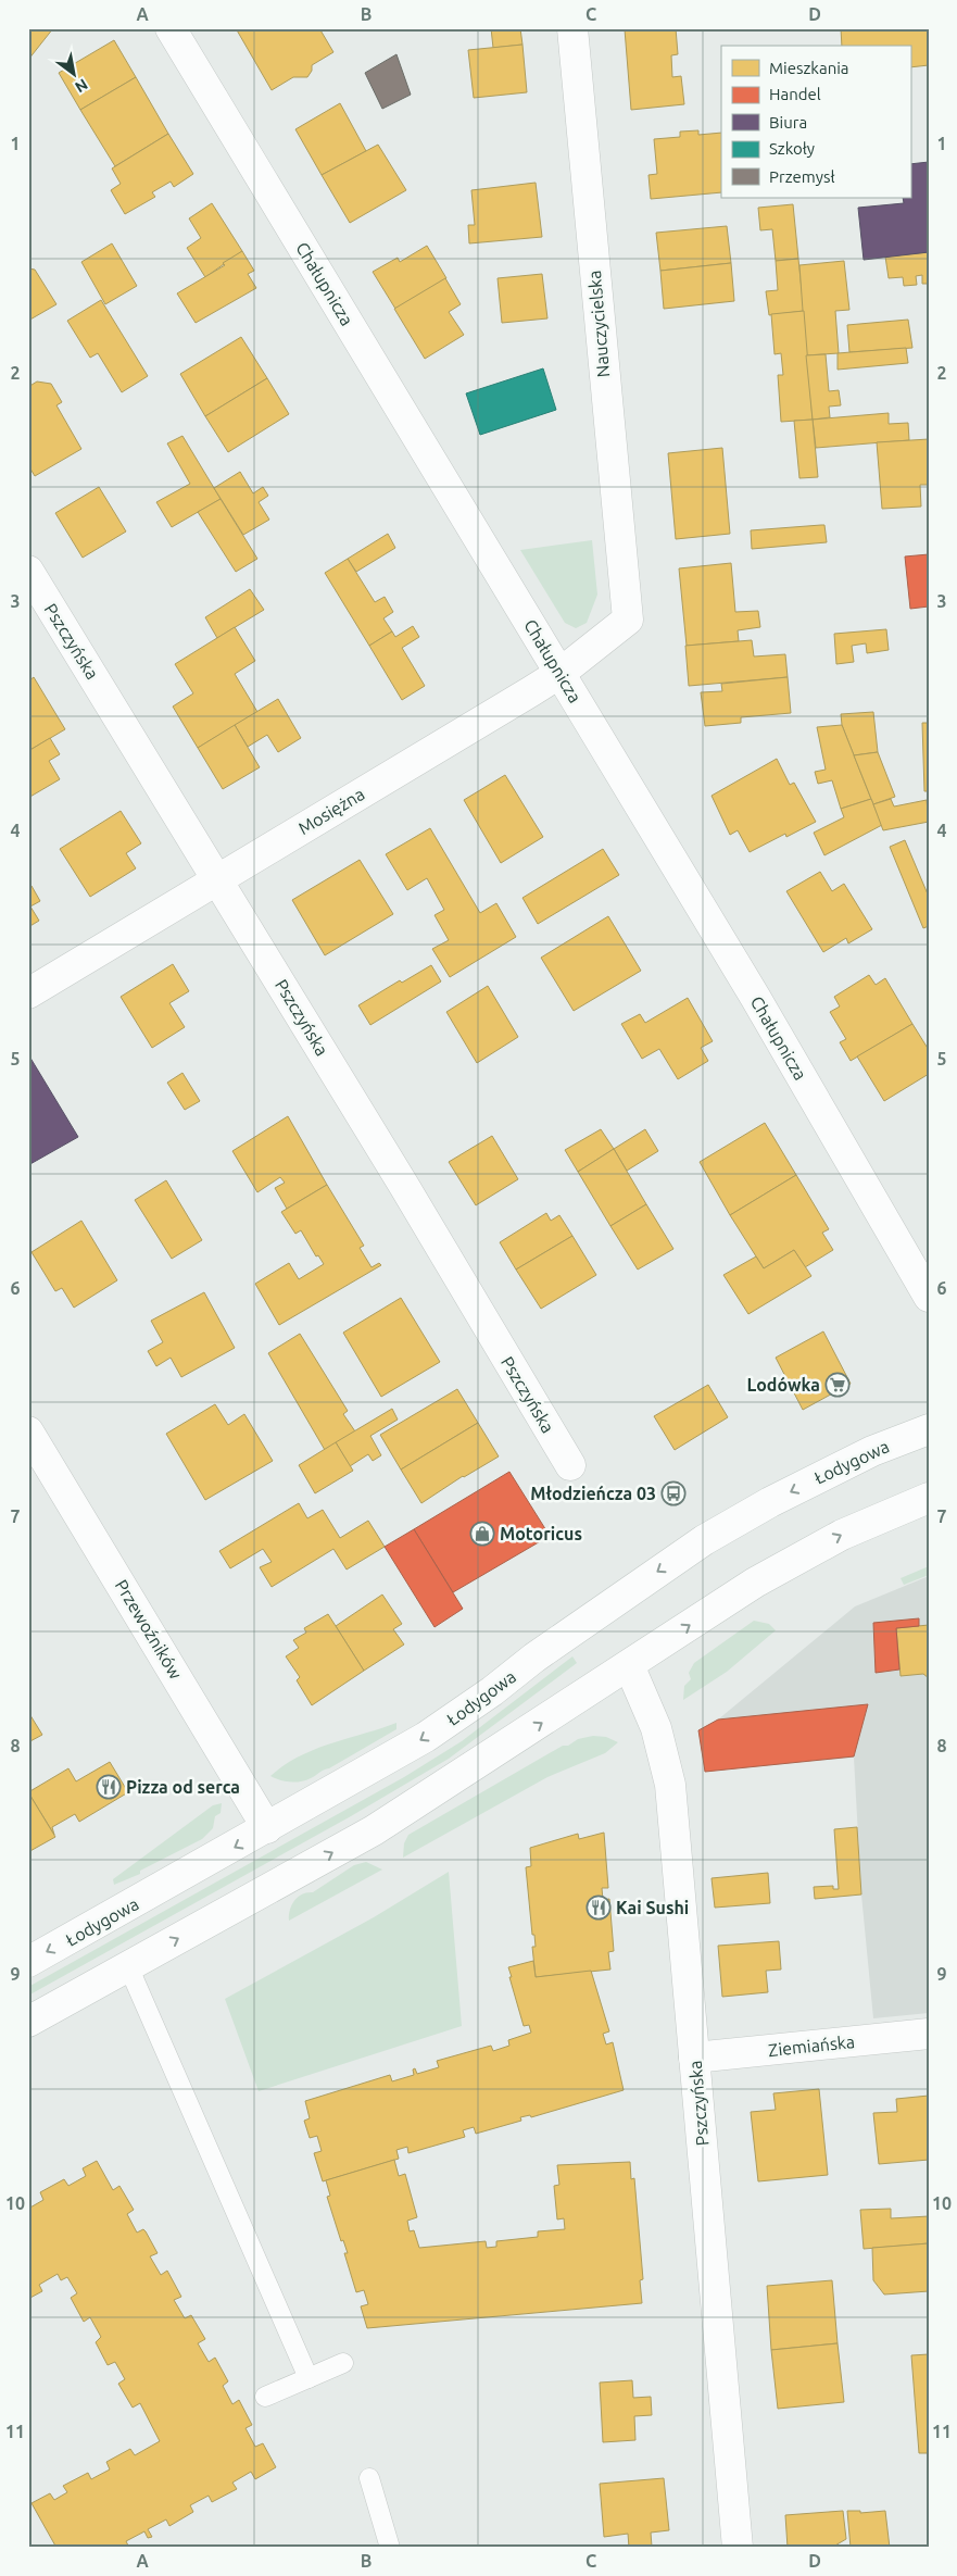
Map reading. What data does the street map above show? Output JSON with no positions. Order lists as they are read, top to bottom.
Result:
{
  "streets": {
    "street": [
      "Chałupnicza",
      "Nauczycielska",
      "Pszczyńska",
      "Mosiężna",
      "Łodygowa",
      "Przewoźników",
      "Ziemiańska"
    ]
  },
  "crossings": [
    ["Chałupnicza", "Mosiężna"],
    ["Nauczycielska", "Mosiężna"],
    ["Pszczyńska", "Mosiężna"],
    ["Pszczyńska", "Ziemiańska"],
    ["Łodygowa", "Przewoźników"]
  ],
  "places": {
    "supermarket": ["Lodówka"],
    "bus stop": ["Młodzieńcza 03"],
    "shop": ["Motoricus"],
    "restaurant": ["Pizza od serca", "Kai Sushi"]
  },
  "legend": [
    "Mieszkania",
    "Handel",
    "Biura",
    "Szkoły",
    "Przemysł"
  ],
  "north": "bottom right",
  "grid": {
    "columns": [
      "A",
      "B",
      "C",
      "D"
    ],
    "rows": [
      "1",
      "2",
      "3",
      "4",
      "5",
      "6",
      "7",
      "8",
      "9",
      "10",
      "11"
    ]
  }
}
